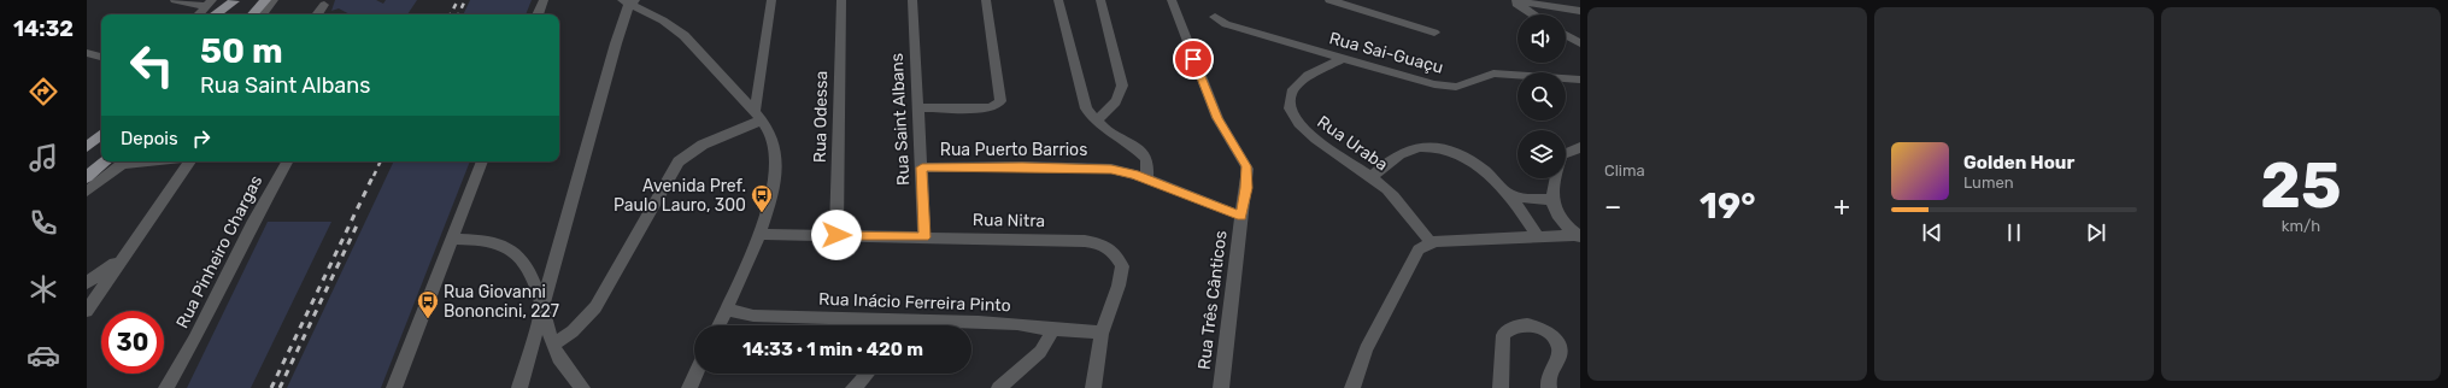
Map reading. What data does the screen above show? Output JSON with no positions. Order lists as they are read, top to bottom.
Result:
{
  "streets": {
    "street": [
      "Rua Sai-Guaçu",
      "Rua Odessa",
      "Rua Saint Albans",
      "Rua Uraba",
      "Rua Puerto Barrios",
      "Rua Nitra",
      "Rua Pinheiro Chargas",
      "Rua Três Cânticos",
      "Rua Inácio Ferreira Pinto"
    ]
  },
  "crossings": [
    ["Rua Sai-Guaçu", "Rua Uraba"],
    ["Rua Odessa", "Rua Nitra"],
    ["Rua Saint Albans", "Rua Puerto Barrios"],
    ["Rua Saint Albans", "Rua Nitra"],
    ["Rua Puerto Barrios", "Rua Três Cânticos"],
    ["Rua Nitra", "Rua Inácio Ferreira Pinto"]
  ],
  "places": {
    "bus stop": ["Avenida Pref. Paulo Lauro, 300", "Rua Giovanni Bononcini, 227"]
  },
  "page": {
    "tabs": "14:32",
    "tile": [
      "Clima",
      ["25", "km/h"]
    ],
    "turn": ["50 m", "Rua Saint Albans"],
    "then": "Depois",
    "song": ["Golden Hour", "Lumen"],
    "heat": ["−", "19°", "+"],
    "limit": "30",
    "trip": "14:33 · 1 min · 420 m"
  }
}
